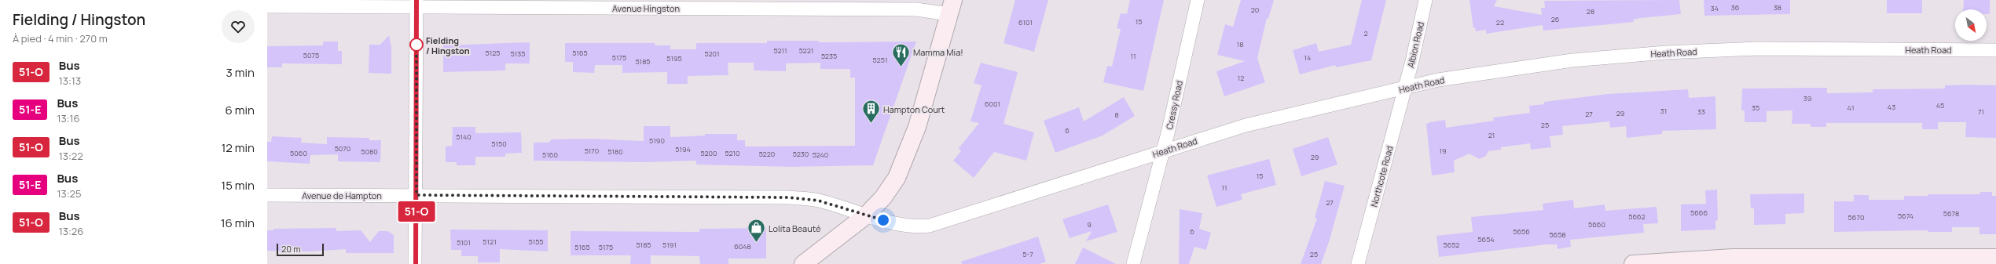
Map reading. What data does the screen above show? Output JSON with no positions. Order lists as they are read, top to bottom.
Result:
{
  "streets": {
    "street": [
      "Avenue Hingston",
      "Albion Road",
      "Heath Road",
      "Cressy Road",
      "Northcote Road",
      "Avenue de Hampton"
    ]
  },
  "crossings": [
    ["Albion Road", "Heath Road"],
    ["Albion Road", "Northcote Road"],
    ["Heath Road", "Cressy Road"],
    ["Heath Road", "Northcote Road"],
    ["Heath Road", "Avenue de Hampton"]
  ],
  "places": {
    "other": ["Fielding / Hingston"],
    "restaurant": ["Mamma Mia!"],
    "building": ["Hampton Court"],
    "shop": ["Lolita Beauté"]
  },
  "lines": ["bus line 51-O"],
  "house_numbers": [
    "36",
    "38",
    "34",
    "20",
    "28",
    "26",
    "15",
    "6101",
    "22",
    "2",
    "18",
    "5211",
    "5221",
    "5125",
    "5165",
    "5135",
    "5201",
    "5075",
    "5235",
    "11",
    "5175",
    "14",
    "5195",
    "5251",
    "5185",
    "12",
    "39",
    "6001",
    "45",
    "43",
    "35",
    "41",
    "31",
    "33",
    "71",
    "29",
    "27",
    "8",
    "25",
    "6",
    "21",
    "5140",
    "5190",
    "5150",
    "5070",
    "5194",
    "5170",
    "19",
    "5080",
    "5180",
    "5060",
    "5200",
    "5210",
    "5220",
    "5230",
    "5160",
    "5240",
    "29",
    "15",
    "11",
    "27",
    "5666",
    "5678",
    "5674",
    "5662",
    "5670",
    "9",
    "5660",
    "6",
    "5656",
    "5658",
    "5654",
    "5121",
    "5155",
    "5101",
    "5185",
    "5191",
    "5652",
    "6048",
    "5165",
    "5175",
    "5-7",
    "25"
  ],
  "scale_bar": "20 m",
  "north": "bottom right",
  "page": {
    "heading": ["Fielding / Hingston", "À pied · 4 min · 270 m"],
    "on_map": "51-O",
    "list": [
      {
        "mark": "51-O",
        "name": "Bus",
        "note": "13:13",
        "value": "3 min"
      },
      {
        "mark": "51-E",
        "name": "Bus",
        "note": "13:16",
        "value": "6 min"
      },
      {
        "mark": "51-O",
        "name": "Bus",
        "note": "13:22",
        "value": "12 min"
      },
      {
        "mark": "51-E",
        "name": "Bus",
        "note": "13:25",
        "value": "15 min"
      },
      {
        "mark": "51-O",
        "name": "Bus",
        "note": "13:26",
        "value": "16 min"
      }
    ],
    "scale": "20 m"
  }
}
